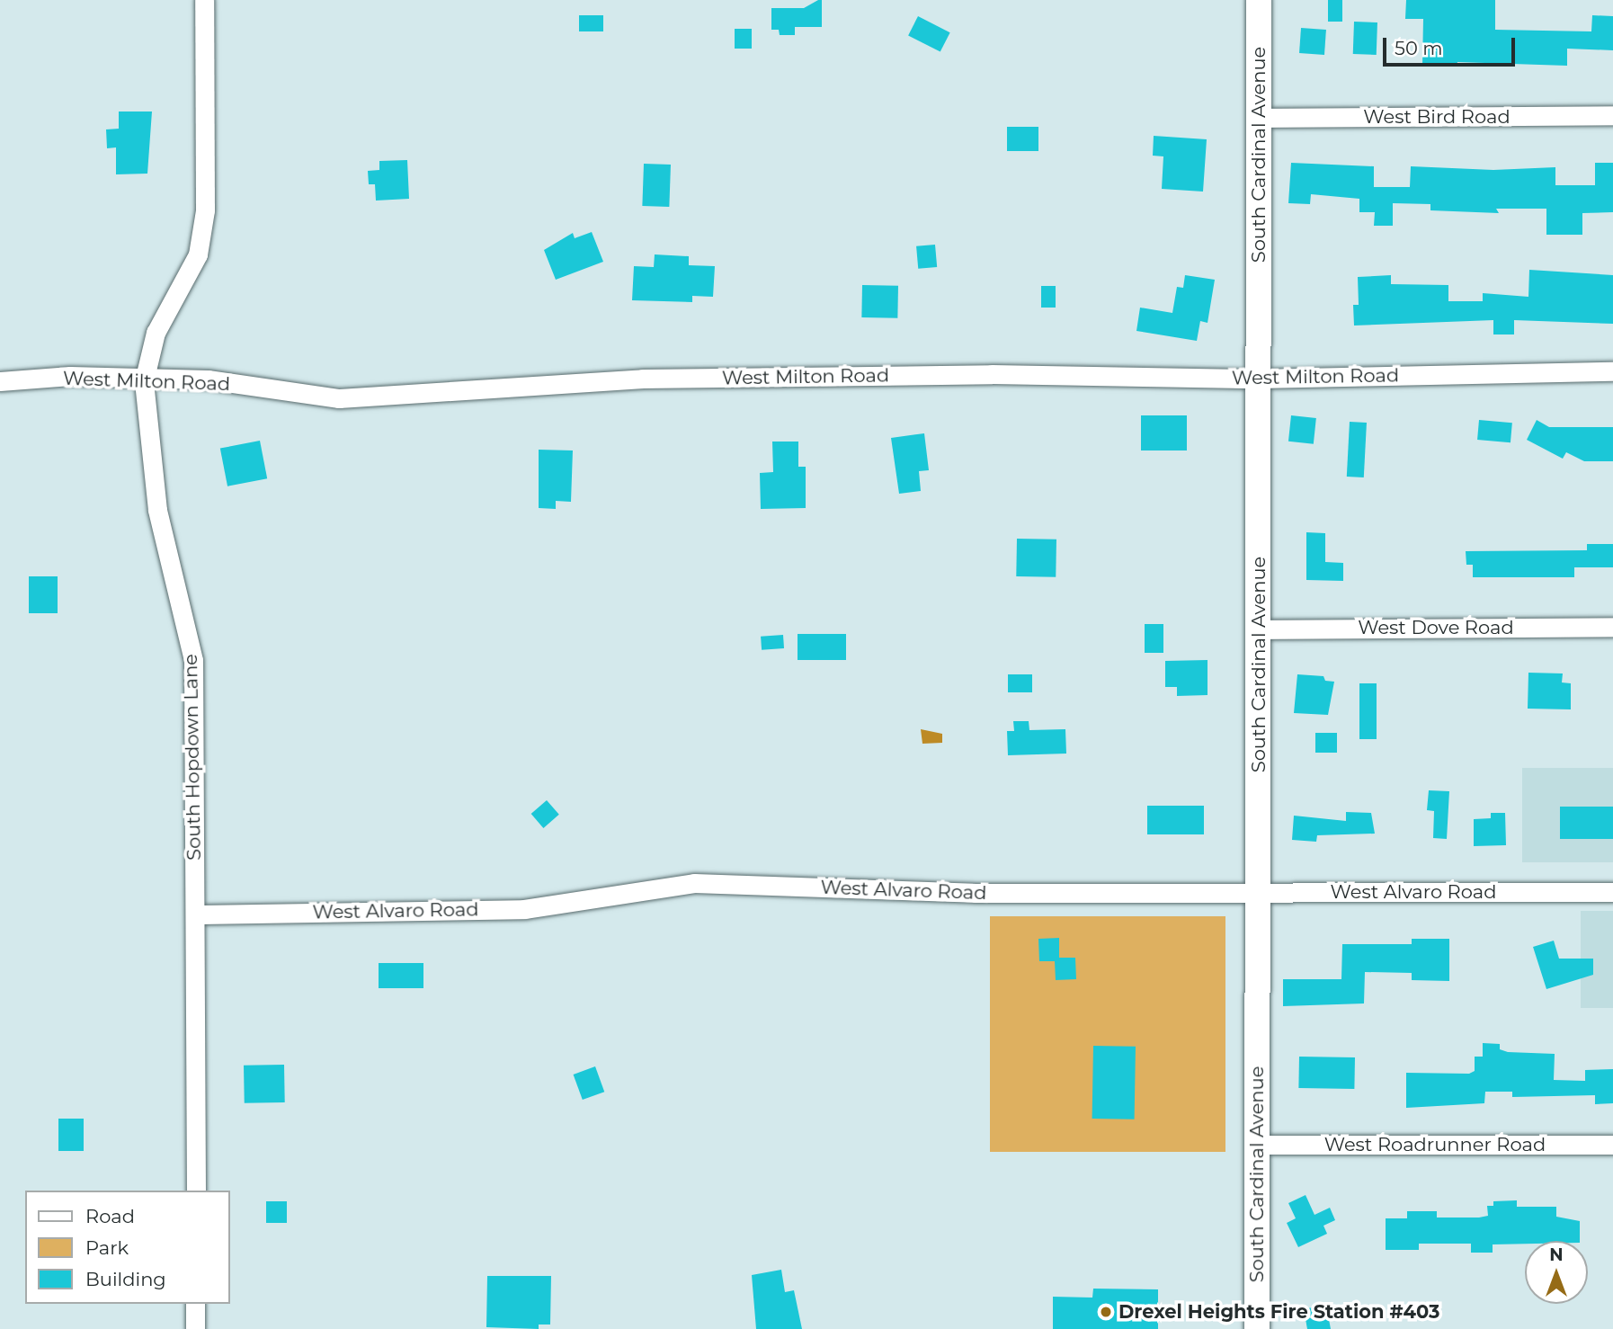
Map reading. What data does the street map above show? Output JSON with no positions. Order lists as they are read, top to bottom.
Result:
{
  "streets": {
    "main road": ["South Cardinal Avenue"],
    "street": [
      "West Bird Road",
      "West Milton Road",
      "West Dove Road",
      "South Hopdown Lane",
      "West Alvaro Road",
      "West Roadrunner Road"
    ]
  },
  "crossings": [
    ["West Bird Road", "South Cardinal Avenue"],
    ["South Cardinal Avenue", "West Milton Road"],
    ["South Cardinal Avenue", "West Dove Road"],
    ["South Cardinal Avenue", "West Alvaro Road"],
    ["South Cardinal Avenue", "West Roadrunner Road"],
    ["West Milton Road", "South Hopdown Lane"],
    ["South Hopdown Lane", "West Alvaro Road"]
  ],
  "places": ["Drexel Heights Fire Station #403"],
  "legend": ["Road", "Park", "Building"],
  "scale_bar": "50 m",
  "north": "top"
}
